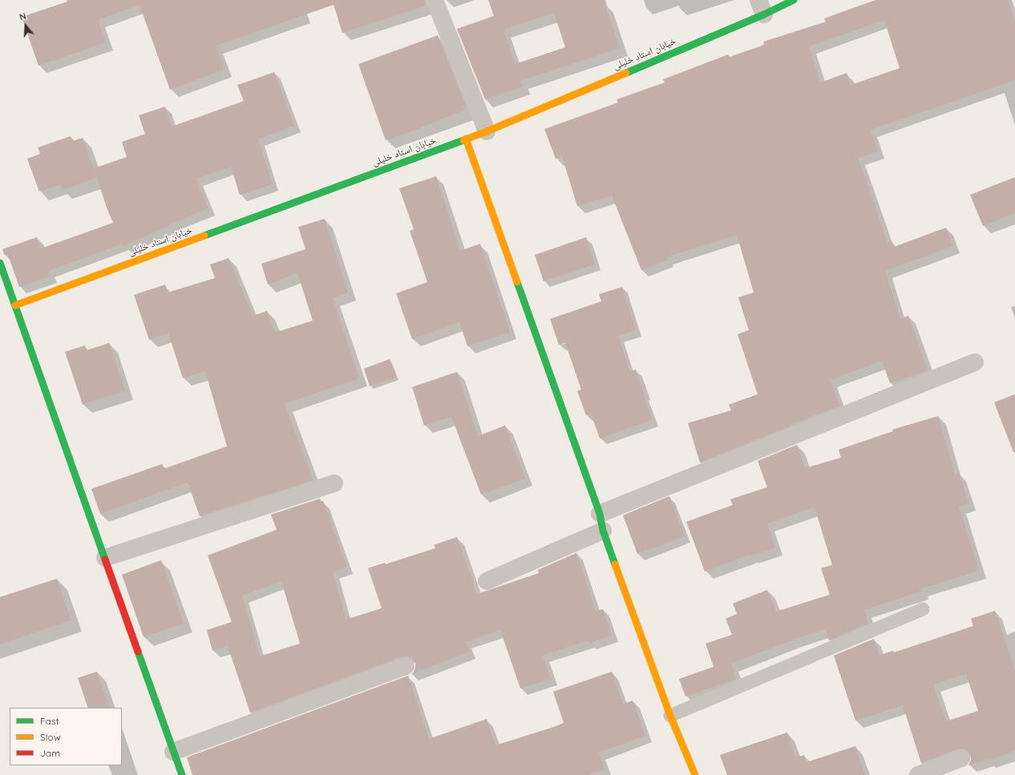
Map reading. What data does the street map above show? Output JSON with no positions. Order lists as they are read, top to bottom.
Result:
{
  "streets": {
    "street": ["خیابان استاد خلیلی"]
  },
  "legend": ["Fast", "Slow", "Jam"],
  "north": "top"
}
